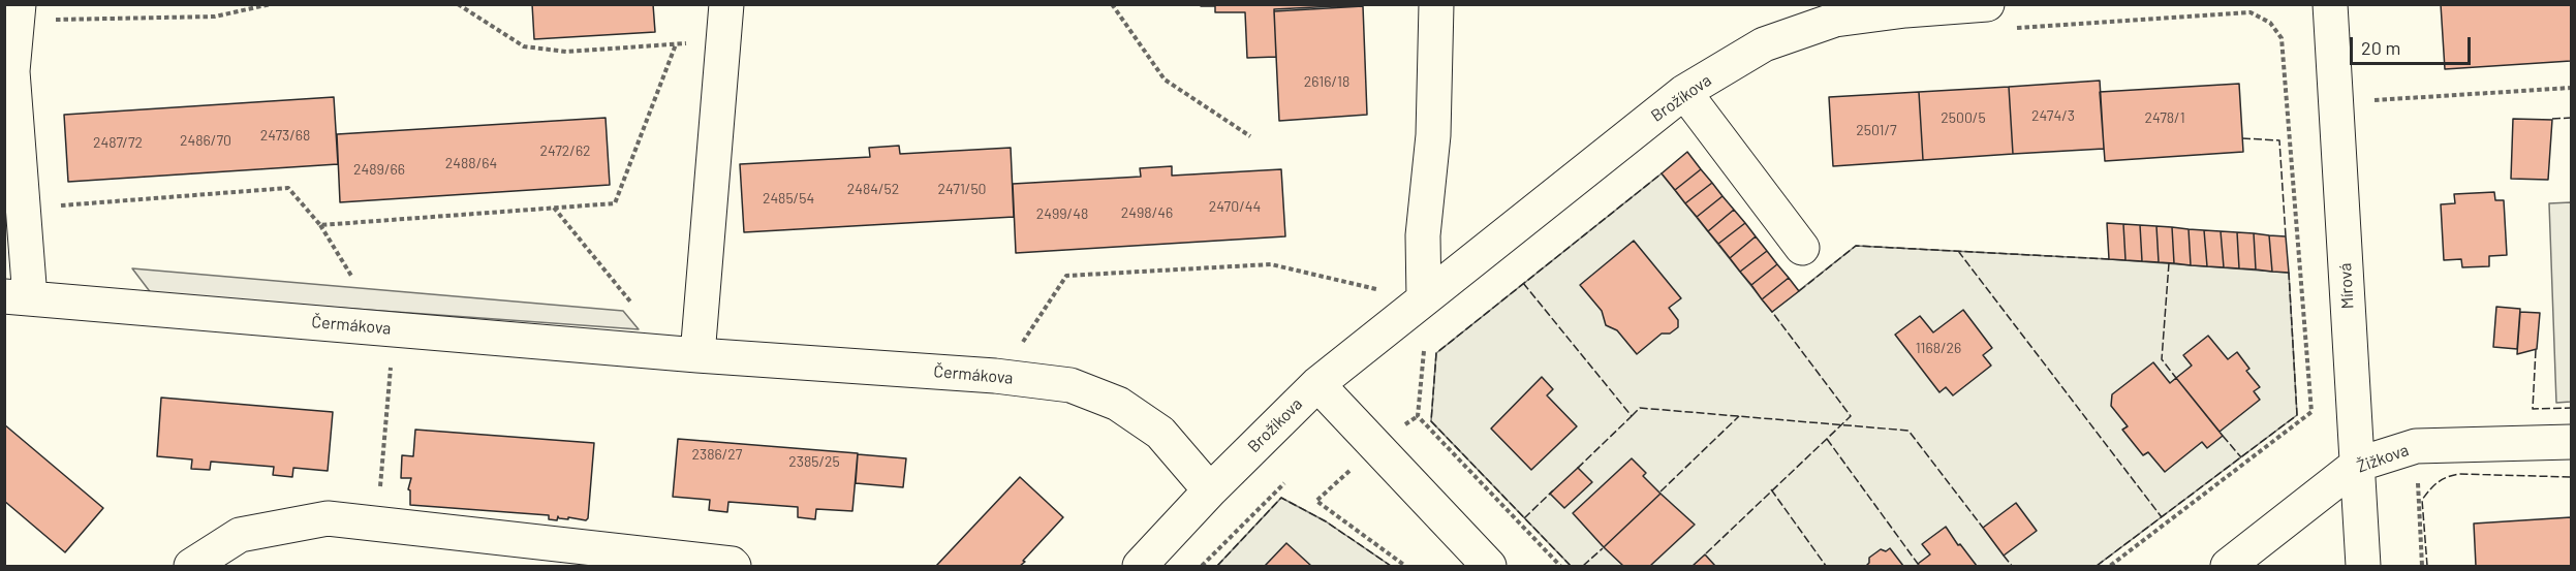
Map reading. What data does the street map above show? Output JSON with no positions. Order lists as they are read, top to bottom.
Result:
{
  "streets": {
    "street": [
      "Brožíkova",
      "Mírová",
      "Čermákova",
      "Žižkova"
    ]
  },
  "crossings": [
    ["Brožíkova", "Čermákova"],
    ["Mírová", "Žižkova"]
  ],
  "house_numbers": [
    "2616/18",
    "2474/3",
    "2500/5",
    "2478/1",
    "2501/7",
    "2473/68",
    "2486/70",
    "2487/72",
    "2472/62",
    "2488/64",
    "2489/66",
    "2484/52",
    "2471/50",
    "2485/54",
    "2470/44",
    "2498/46",
    "2499/48",
    "1168/26",
    "2386/27",
    "2385/25"
  ],
  "scale_bar": "20 m"
}
